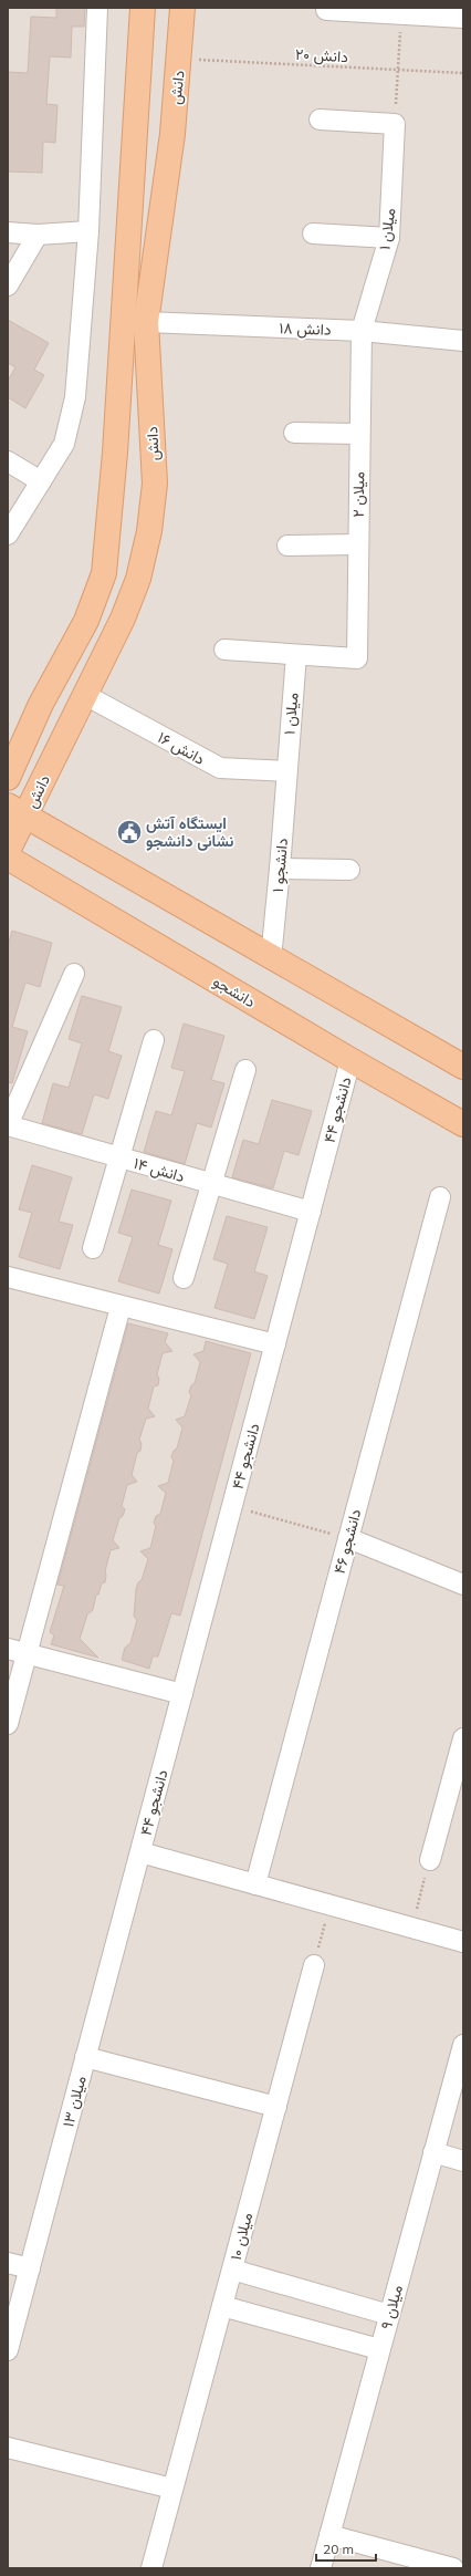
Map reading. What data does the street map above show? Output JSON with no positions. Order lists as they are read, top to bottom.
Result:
{
  "streets": {
    "main road": ["دانش", "دانشجو"],
    "street": [
      "میلان ۱",
      "دانش ۱۸",
      "میلان ۲",
      "دانش ۱۶",
      "دانشجو ۱",
      "دانشجو ۴۴",
      "دانش ۱۴",
      "دانشجو ۴۶",
      "میلان ۱۳",
      "میلان ۱۰",
      "میلان ۹"
    ],
    "path": ["دانش ۲۰"]
  },
  "crossings": [
    ["دانش ۲۰", "دانش"],
    ["دانش", "دانش ۱۸"],
    ["دانش", "دانش ۱۶"],
    ["میلان ۱", "دانش ۱۸"],
    ["میلان ۱", "میلان ۲"],
    ["میلان ۱", "دانش ۱۶"],
    ["میلان ۱", "دانشجو ۱"],
    ["دانش ۱۸", "میلان ۲"],
    ["دانش ۱۶", "دانشجو ۱"],
    ["دانشجو", "دانشجو ۴۴"],
    ["دانشجو ۴۴", "دانش ۱۴"],
    ["دانشجو ۴۴", "میلان ۱۳"]
  ],
  "places": {
    "public building": ["ایستگاه آتش نشانی دانشجو"]
  },
  "scale_bar": "20 m"
}
